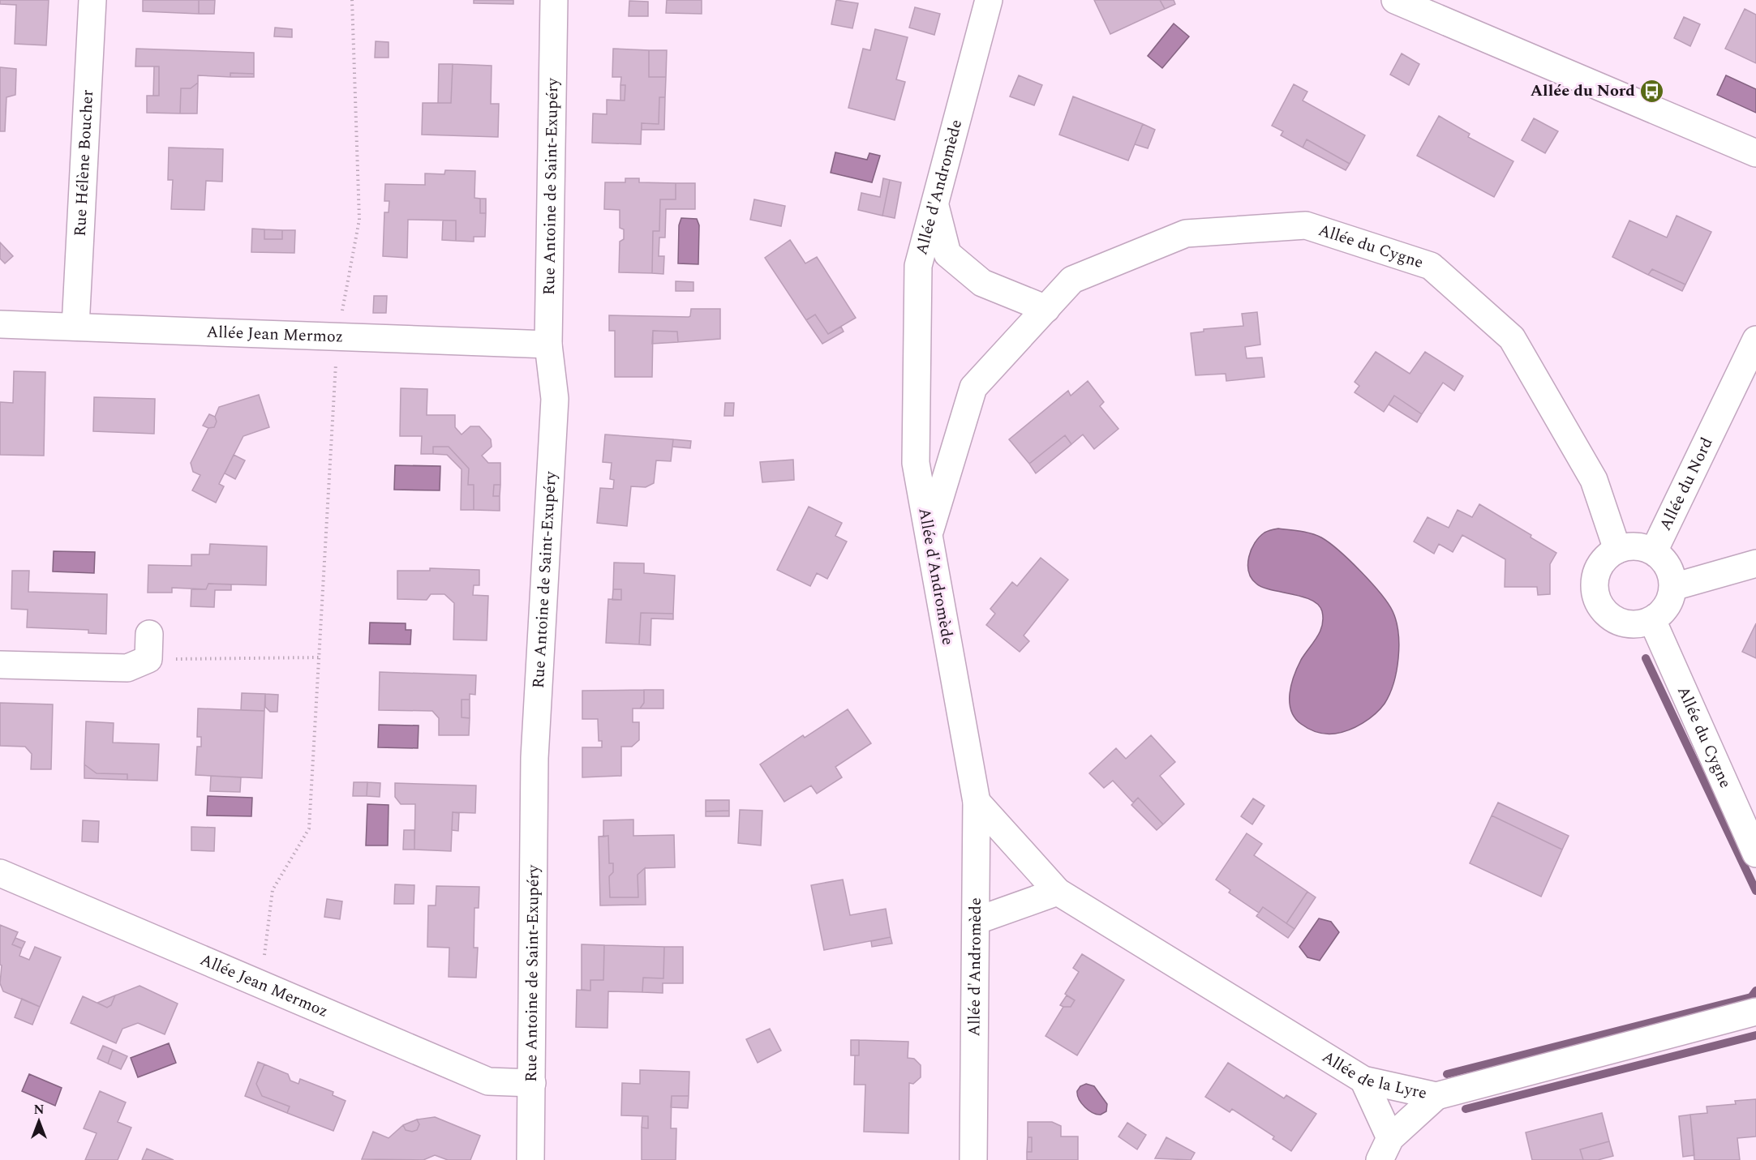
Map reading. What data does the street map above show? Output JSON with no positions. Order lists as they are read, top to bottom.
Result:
{
  "streets": {
    "street": [
      "Rue Hélène Boucher",
      "Rue Antoine de Saint-Exupéry",
      "Allée d'Andromède",
      "Allée du Cygne",
      "Allée Jean Mermoz",
      "Allée du Nord",
      "Allée de la Lyre"
    ]
  },
  "crossings": [
    ["Rue Hélène Boucher", "Allée Jean Mermoz"],
    ["Rue Antoine de Saint-Exupéry", "Allée Jean Mermoz"],
    ["Allée d'Andromède", "Allée du Cygne"],
    ["Allée d'Andromède", "Allée de la Lyre"],
    ["Allée du Cygne", "Allée du Nord"]
  ],
  "places": {
    "bus stop": ["Allée du Nord"]
  },
  "north": "top"
}
